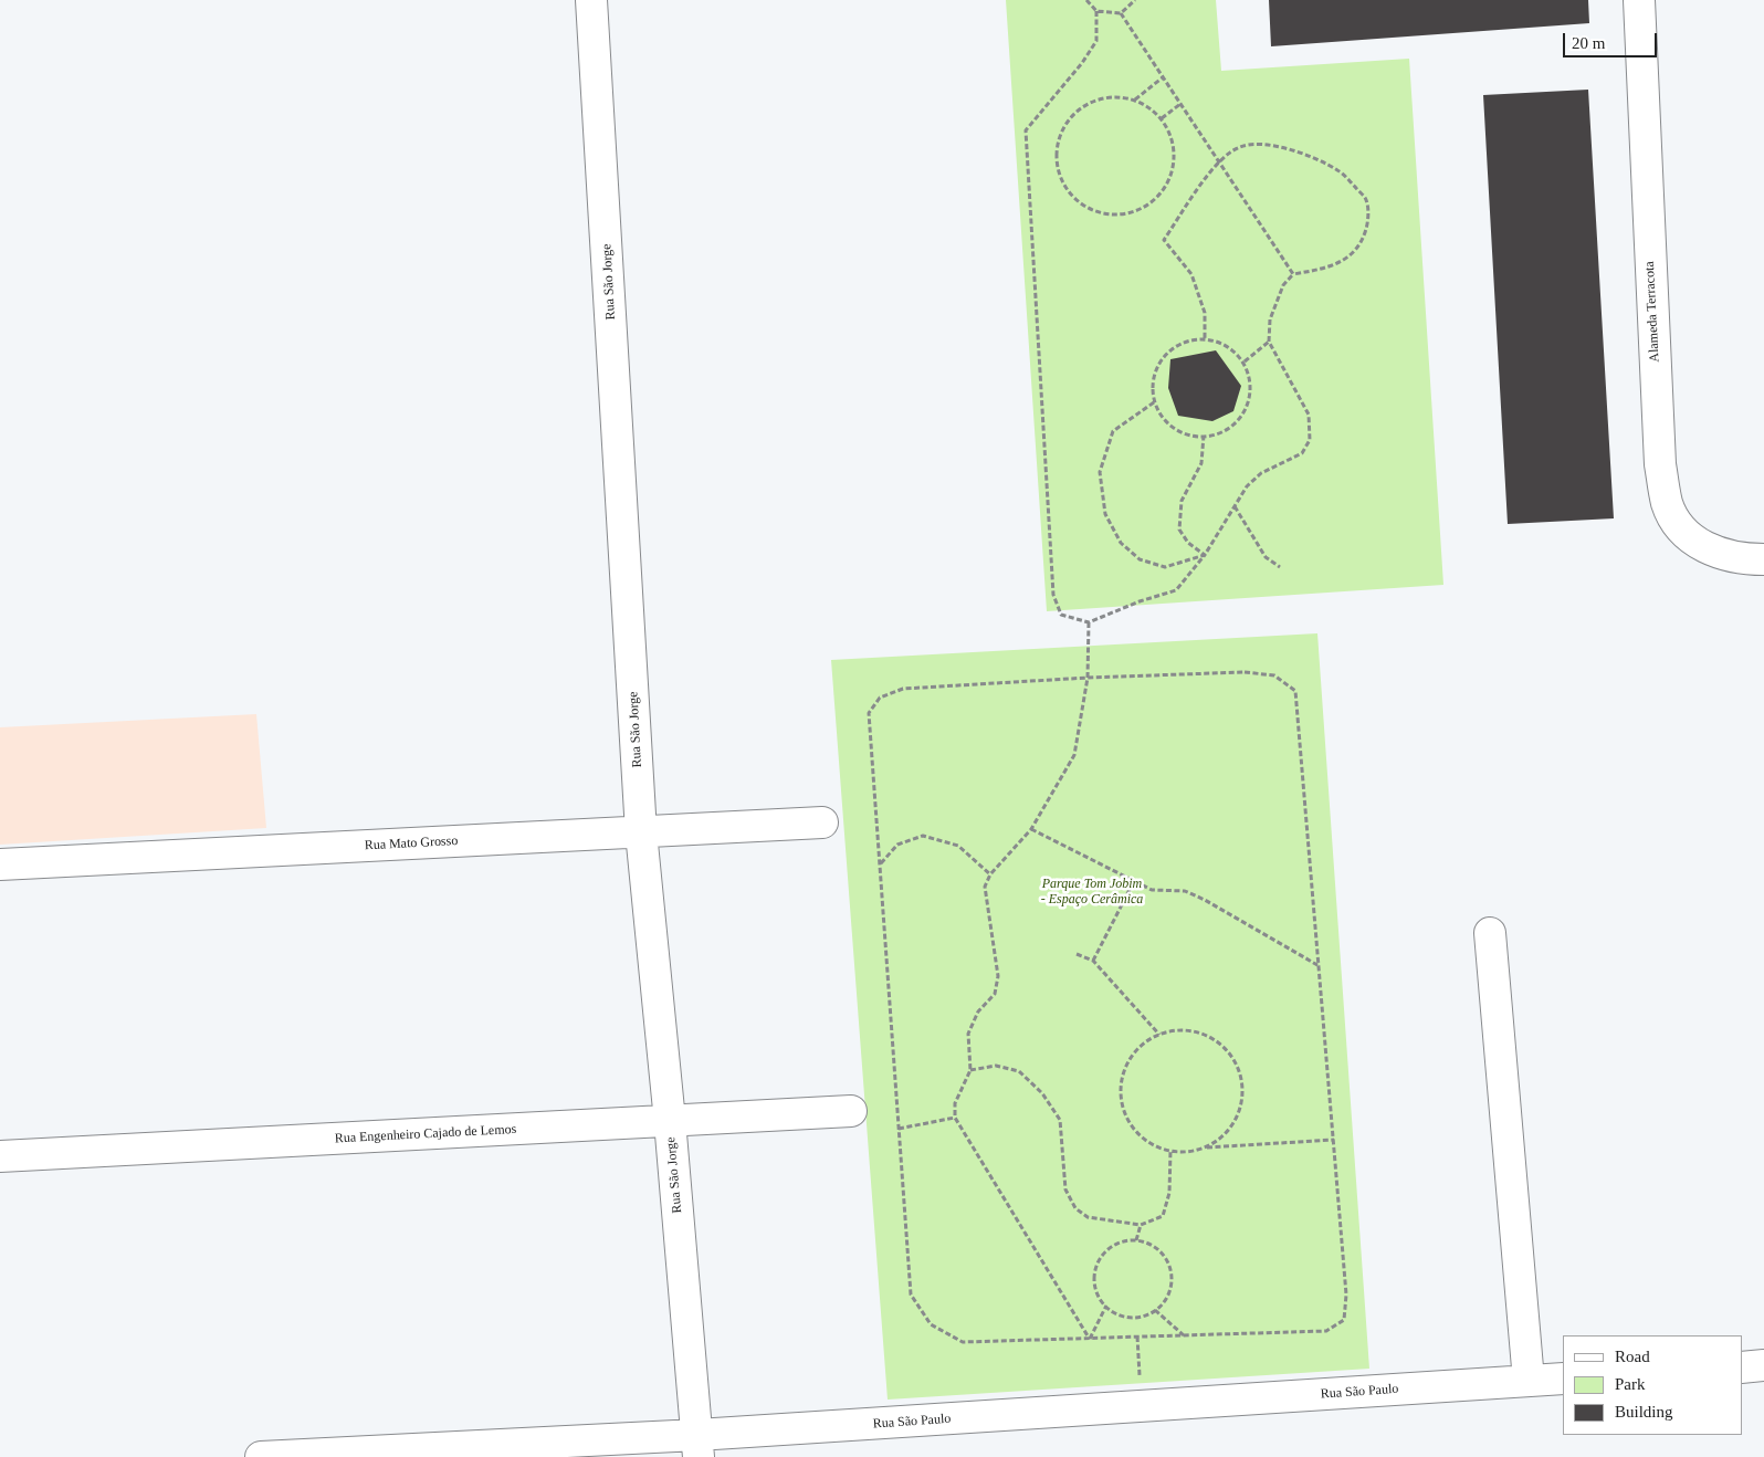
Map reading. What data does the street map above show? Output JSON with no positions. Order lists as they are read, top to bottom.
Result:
{
  "streets": {
    "street": [
      "Rua São Jorge",
      "Alameda Terracota",
      "Rua Mato Grosso",
      "Rua Engenheiro Cajado de Lemos",
      "Rua São Paulo"
    ]
  },
  "crossings": [
    ["Rua São Jorge", "Rua Mato Grosso"],
    ["Rua São Jorge", "Rua Engenheiro Cajado de Lemos"],
    ["Rua São Jorge", "Rua São Paulo"]
  ],
  "parks": ["Parque Tom Jobim - Espaço Cerâmica"],
  "legend": ["Road", "Park", "Building"],
  "scale_bar": "20 m"
}
